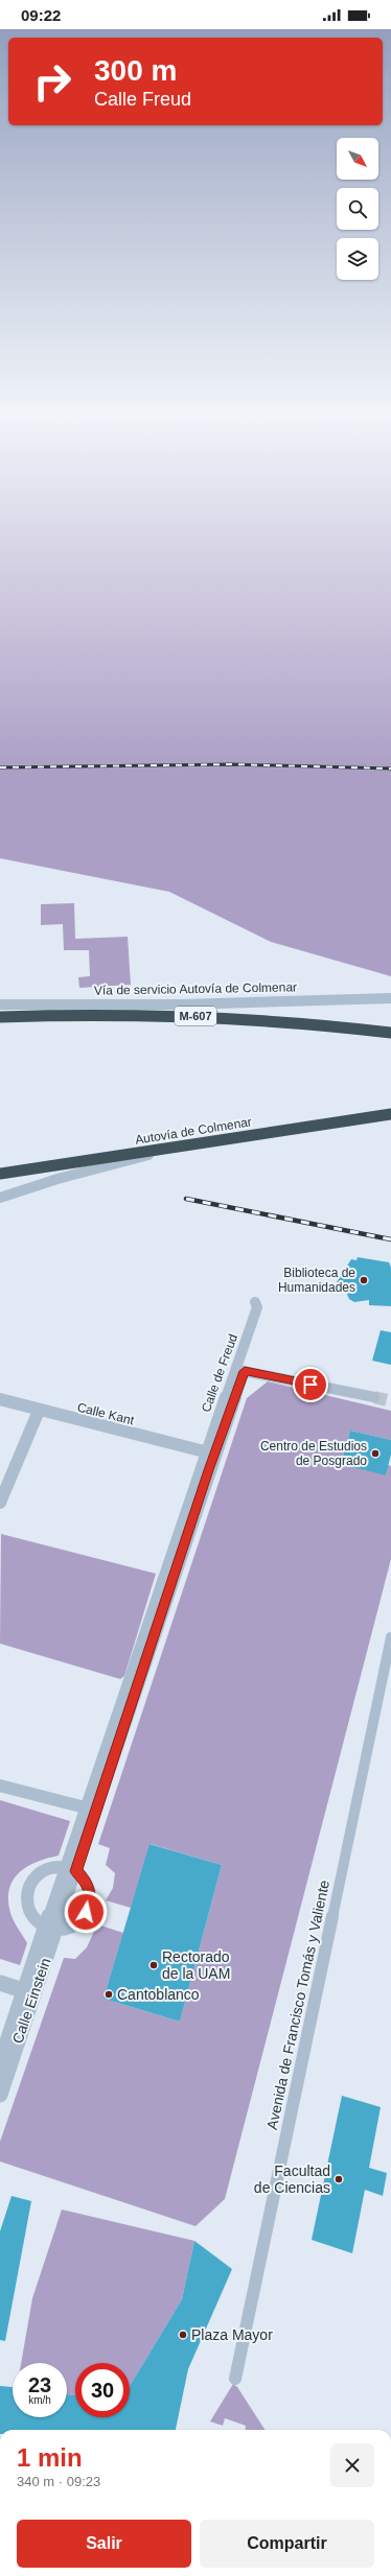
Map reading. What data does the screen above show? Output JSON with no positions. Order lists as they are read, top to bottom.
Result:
{
  "streets": {
    "highway": ["M-607", "Autovía de Colmenar"],
    "street": [
      "Vía de servicio Autovía de Colmenar",
      "Calle de Freud",
      "Calle Kant",
      "Calle Einstein",
      "Avenida de Francisco Tomás y Valiente"
    ]
  },
  "crossings": [
    ["Calle de Freud", "Calle Einstein"],
    ["Calle Kant", "Calle Einstein"]
  ],
  "places": [
    "Biblioteca de Humanidades",
    "Centro de Estudios de Posgrado",
    "Rectorado de la UAM",
    "Cantoblanco",
    "Facultad de Ciencias",
    "Plaza Mayor"
  ],
  "north": "bottom right",
  "page": {
    "status": "09:22",
    "turn": ["300 m", "Calle Freud"],
    "speed": "23 km/h",
    "limit": "30",
    "heading": ["1 min", "340 m · 09:23"],
    "buttons": ["Salir", "Compartir"]
  }
}
